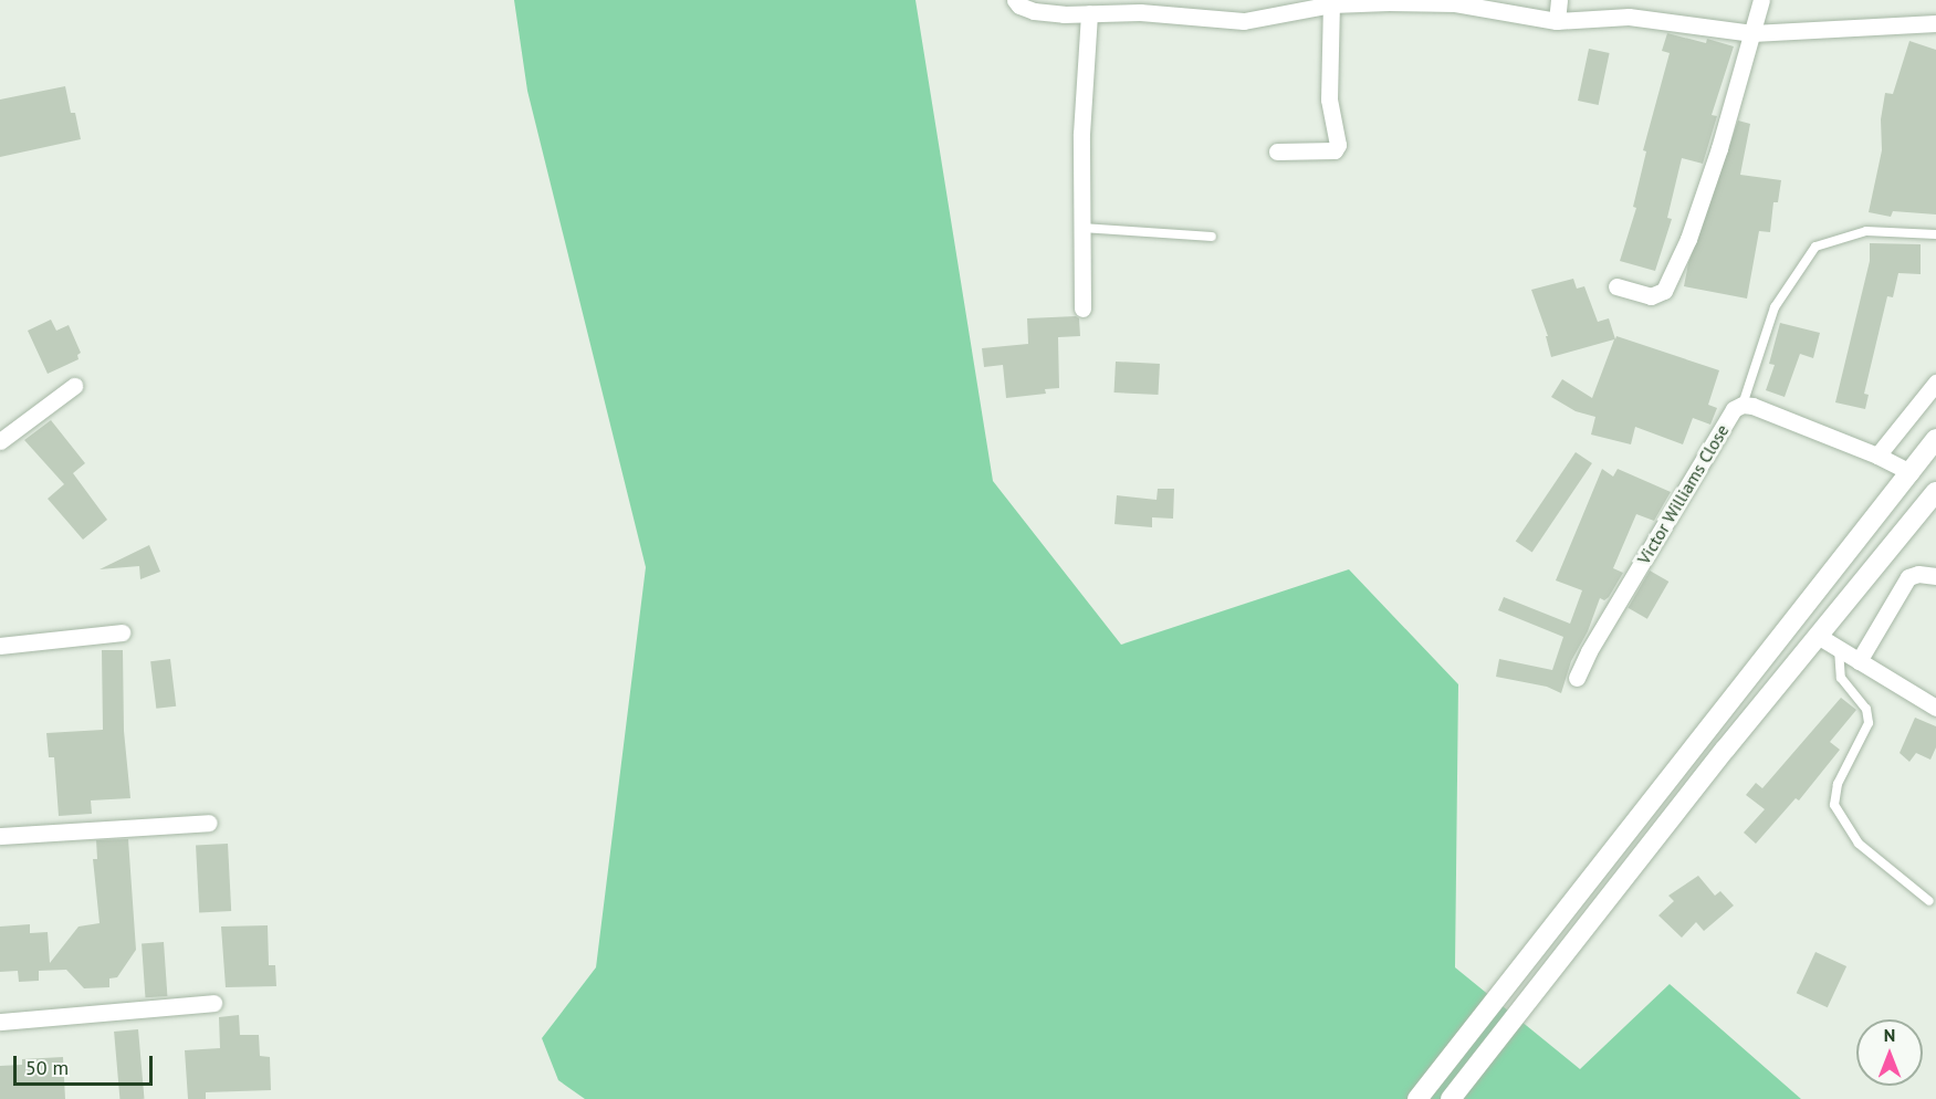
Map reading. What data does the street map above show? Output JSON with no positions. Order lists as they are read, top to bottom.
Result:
{
  "streets": {
    "street": ["Victor Williams Close"]
  },
  "scale_bar": "50 m",
  "north": "top"
}
